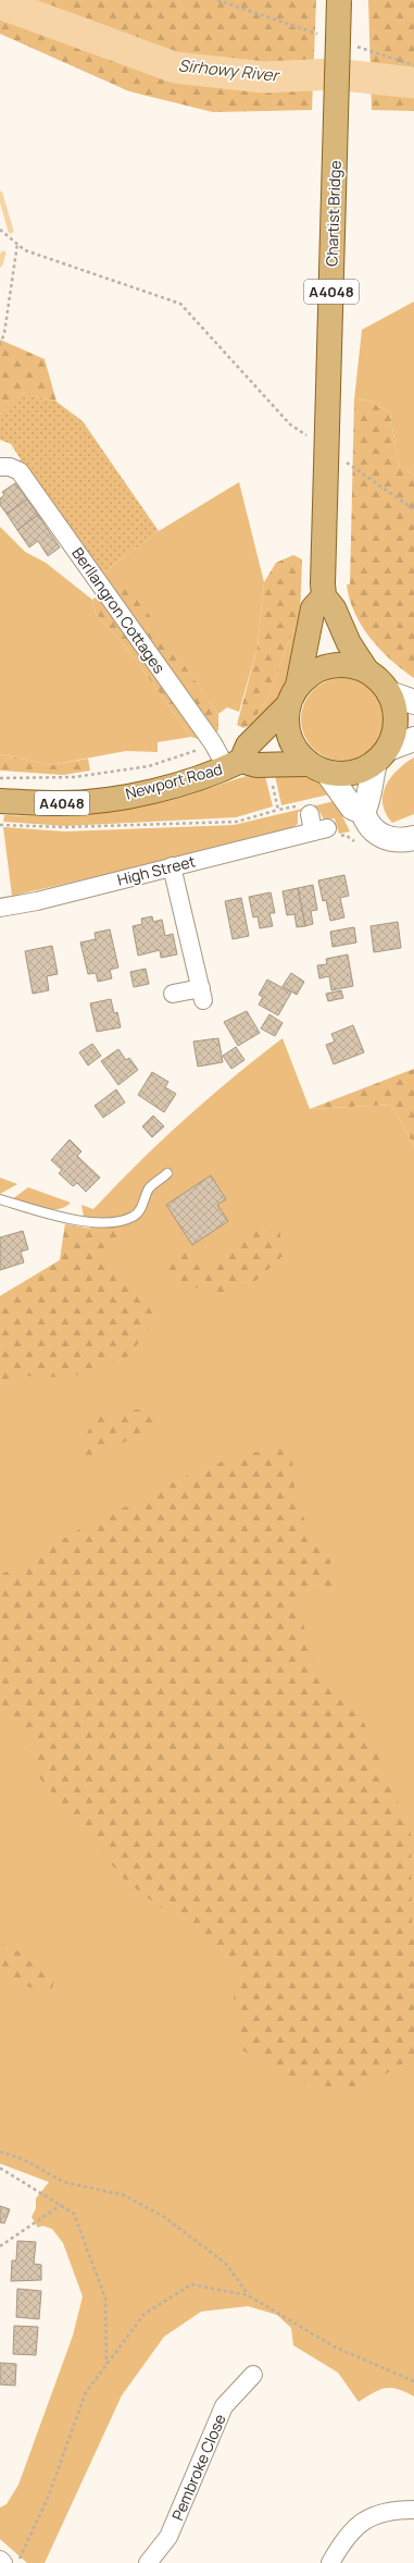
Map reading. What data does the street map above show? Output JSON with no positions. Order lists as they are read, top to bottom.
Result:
{
  "streets": {
    "main road": ["Chartist Bridge", "A4048", "Newport Road"],
    "street": ["Berllangron Cottages", "High Street", "Pembroke Close"]
  },
  "crossings": [
    ["Berllangron Cottages", "Newport Road"]
  ],
  "water": ["Sirhowy River"]
}
